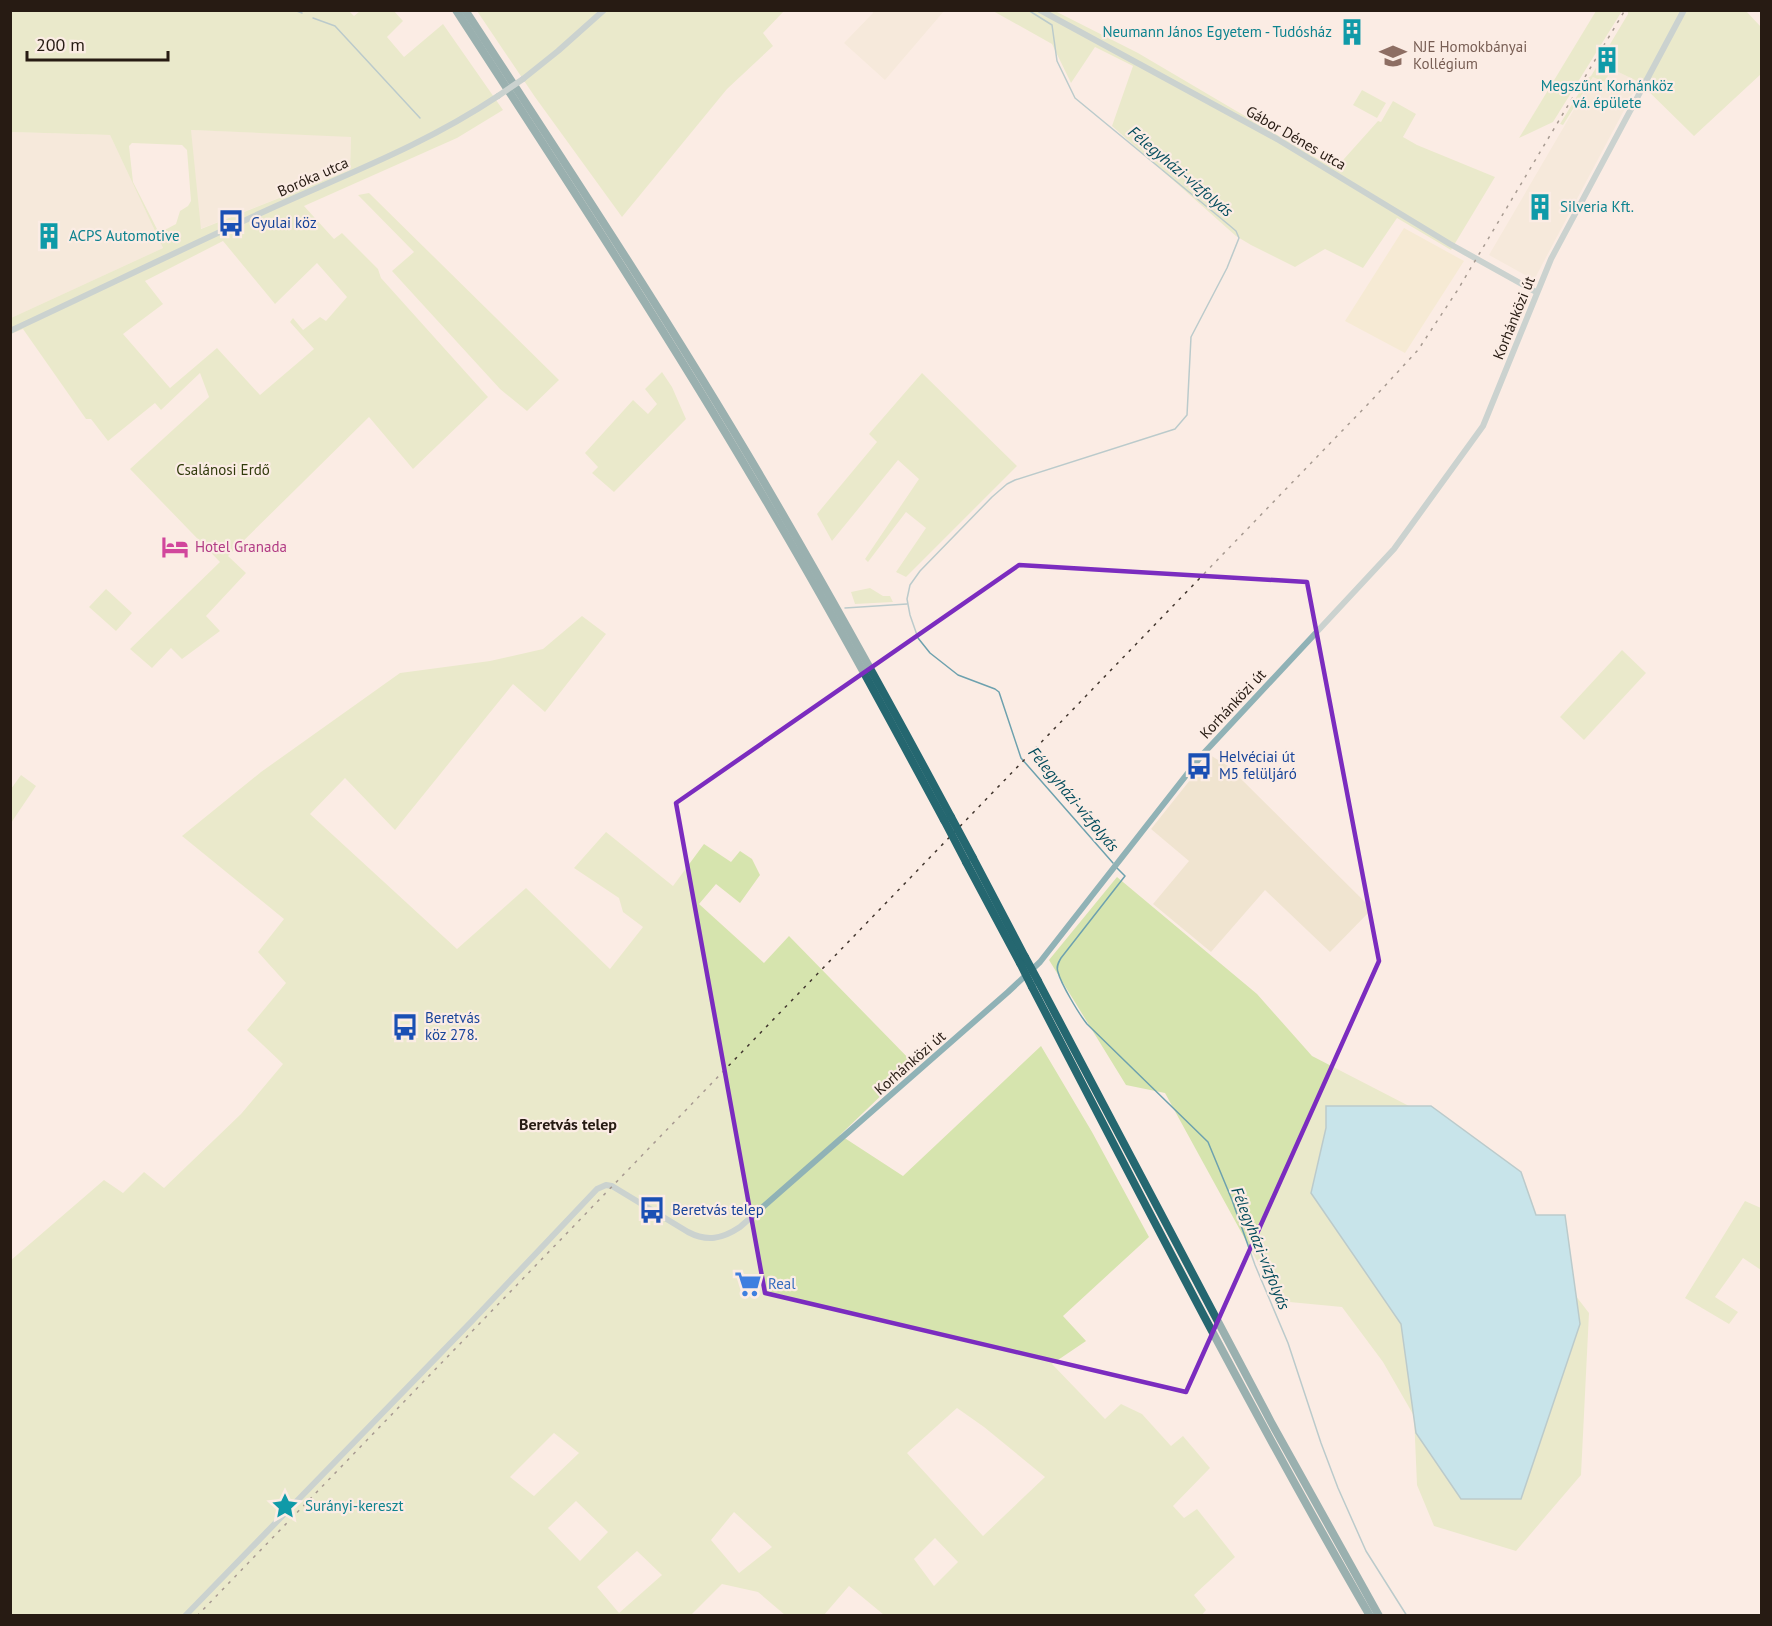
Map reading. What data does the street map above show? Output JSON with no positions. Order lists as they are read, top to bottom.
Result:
{
  "streets": {
    "street": ["Gábor Dénes utca", "Boróka utca", "Korhánközi út"]
  },
  "crossings": [
    ["Gábor Dénes utca", "Korhánközi út"]
  ],
  "districts": ["Beretvás telep"],
  "water": ["Félegyházi-vízfolyás"],
  "parks": ["Csalánosi Erdő"],
  "places": {
    "building": [
      "Neumann János Egyetem - Tudósház",
      "Megszűnt Korhánköz vá. épülete",
      "Silveria Kft.",
      "ACPS Automotive"
    ],
    "school or university": ["NJE Homokbányai Kollégium"],
    "bus stop": [
      "Gyulai köz",
      "Helvéciai út M5 felüljáró",
      "Beretvás köz 278.",
      "Beretvás telep"
    ],
    "hotel": ["Hotel Granada"],
    "supermarket": ["Real"],
    "place": ["Surányi-kereszt"]
  },
  "scale_bar": "200 m"
}
